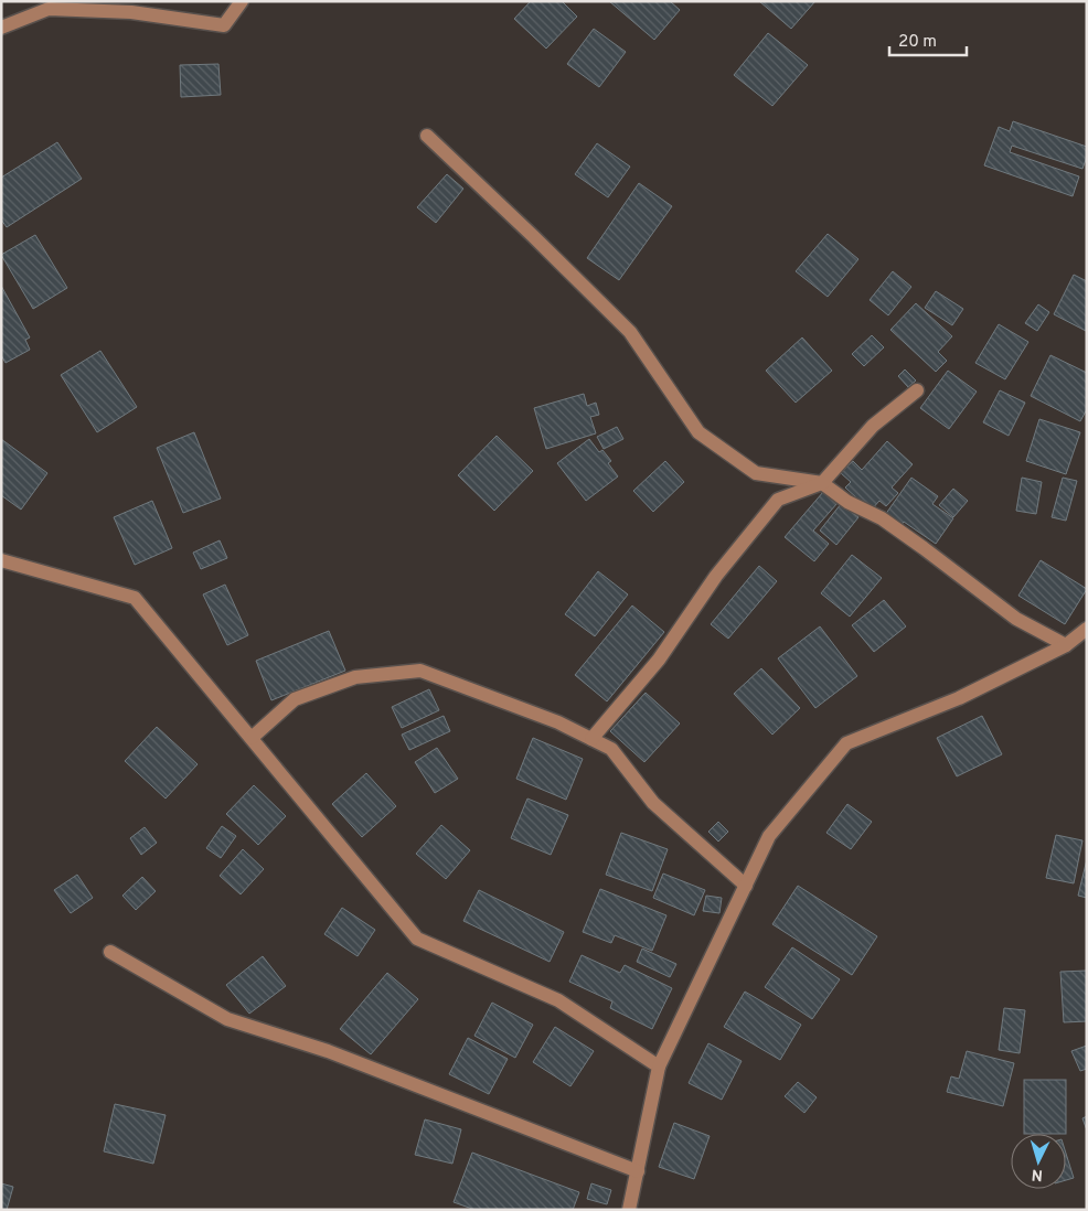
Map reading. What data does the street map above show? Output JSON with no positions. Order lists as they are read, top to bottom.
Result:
{
  "scale_bar": "20 m",
  "north": "bottom"
}
